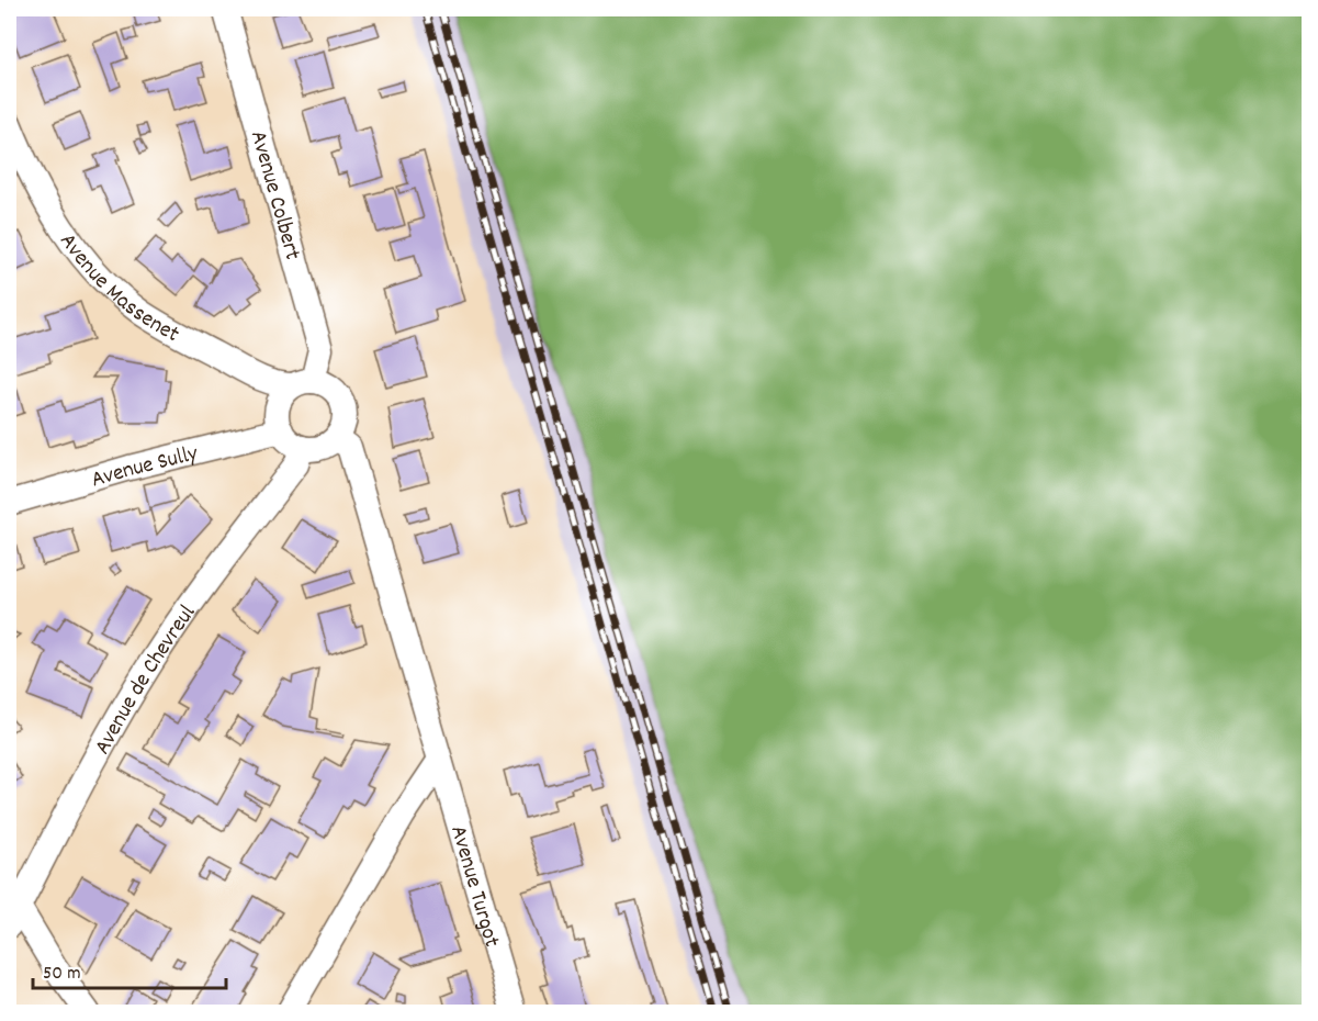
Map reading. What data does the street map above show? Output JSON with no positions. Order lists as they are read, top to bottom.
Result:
{
  "streets": {
    "street": [
      "Avenue Colbert",
      "Avenue Massenet",
      "Avenue Sully",
      "Avenue de Chevreul",
      "Avenue Turgot"
    ]
  },
  "crossings": [
    ["Avenue Colbert", "Avenue Massenet"],
    ["Avenue Colbert", "Avenue Sully"],
    ["Avenue Colbert", "Avenue de Chevreul"],
    ["Avenue Massenet", "Avenue Sully"],
    ["Avenue Massenet", "Avenue de Chevreul"],
    ["Avenue Sully", "Avenue de Chevreul"]
  ],
  "scale_bar": "50 m"
}
